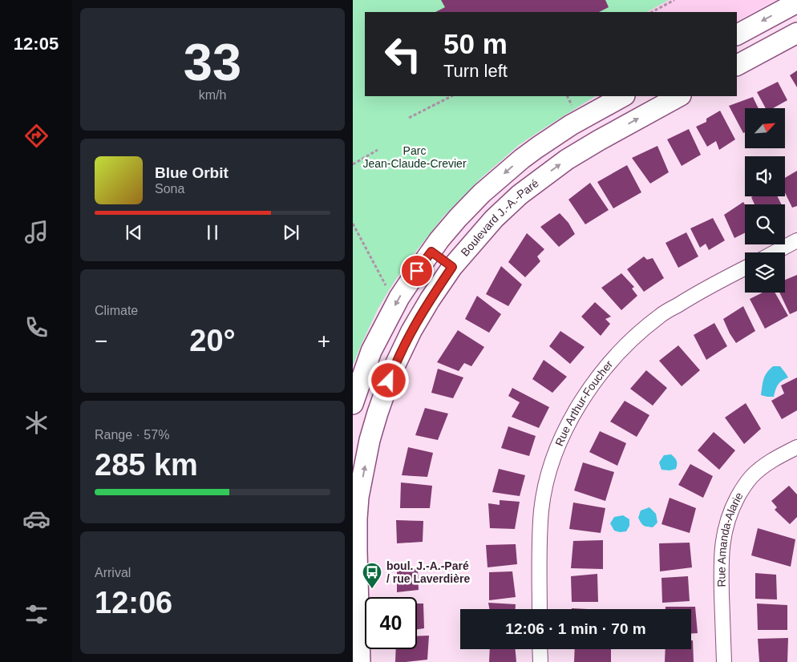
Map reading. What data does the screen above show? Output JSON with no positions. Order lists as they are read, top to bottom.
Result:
{
  "streets": {
    "street": ["Boulevard J.-A.-Paré", "Rue Arthur-Foucher", "Rue Amanda-Alarie"]
  },
  "parks": ["Parc Jean-Claude-Crevier"],
  "places": {
    "bus stop": ["boul. J.-A.-Paré / rue Laverdière"]
  },
  "north": "top right",
  "page": {
    "tabs": "12:05",
    "tile": [
      ["33", "km/h"],
      "Climate",
      ["Range · 57%", "285 km"],
      ["Arrival", "12:06"]
    ],
    "turn": ["50 m", "Turn left"],
    "song": ["Blue Orbit", "Sona"],
    "heat": ["−", "20°", "+"],
    "limit": "40",
    "trip": "12:06 · 1 min · 70 m"
  }
}
